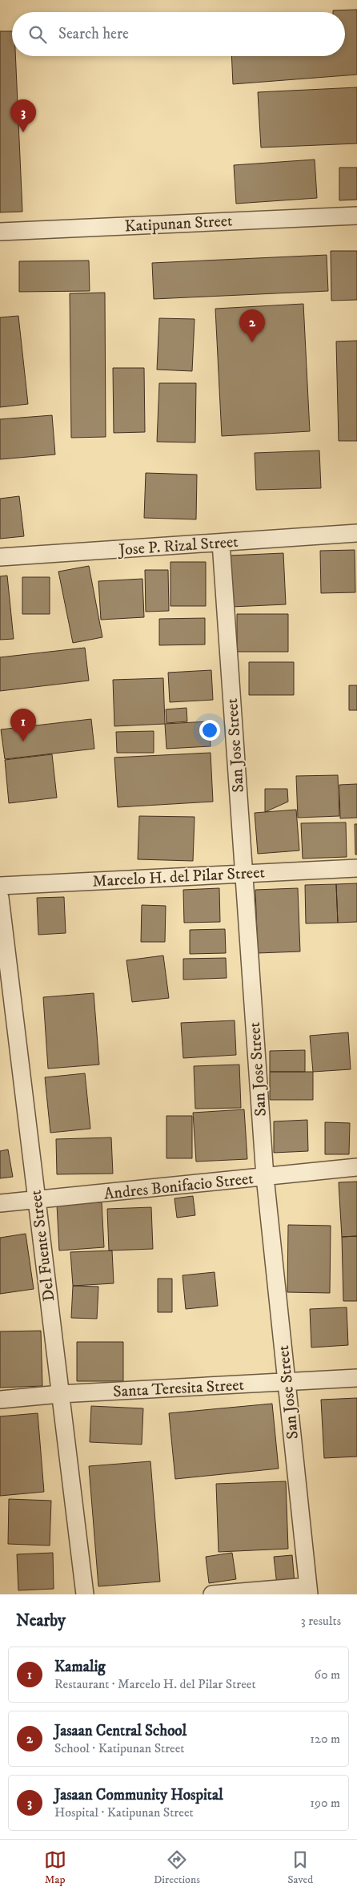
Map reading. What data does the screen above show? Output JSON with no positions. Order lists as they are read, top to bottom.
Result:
{
  "streets": {
    "street": [
      "Katipunan Street",
      "Jose P. Rizal Street",
      "San Jose Street",
      "Marcelo H. del Pilar Street",
      "Andres Bonifacio Street",
      "Del Fuente Street",
      "Santa Teresita Street"
    ]
  },
  "crossings": [
    ["Jose P. Rizal Street", "San Jose Street"],
    ["San Jose Street", "Marcelo H. del Pilar Street"],
    ["San Jose Street", "Andres Bonifacio Street"],
    ["San Jose Street", "Santa Teresita Street"],
    ["Andres Bonifacio Street", "Del Fuente Street"],
    ["Del Fuente Street", "Santa Teresita Street"]
  ],
  "page": {
    "search": "Search here",
    "pins": ["3", "2", "1"],
    "heading": ["Nearby", "3 results"],
    "list": [
      {
        "mark": "1",
        "name": "Kamalig",
        "note": "Restaurant · Marcelo H. del Pilar Street",
        "value": "60 m"
      },
      {
        "mark": "2",
        "name": "Jasaan Central School",
        "note": "School · Katipunan Street",
        "value": "120 m"
      },
      {
        "mark": "3",
        "name": "Jasaan Community Hospital",
        "note": "Hospital · Katipunan Street",
        "value": "190 m"
      }
    ],
    "nav": ["Map", "Directions", "Saved"]
  }
}
